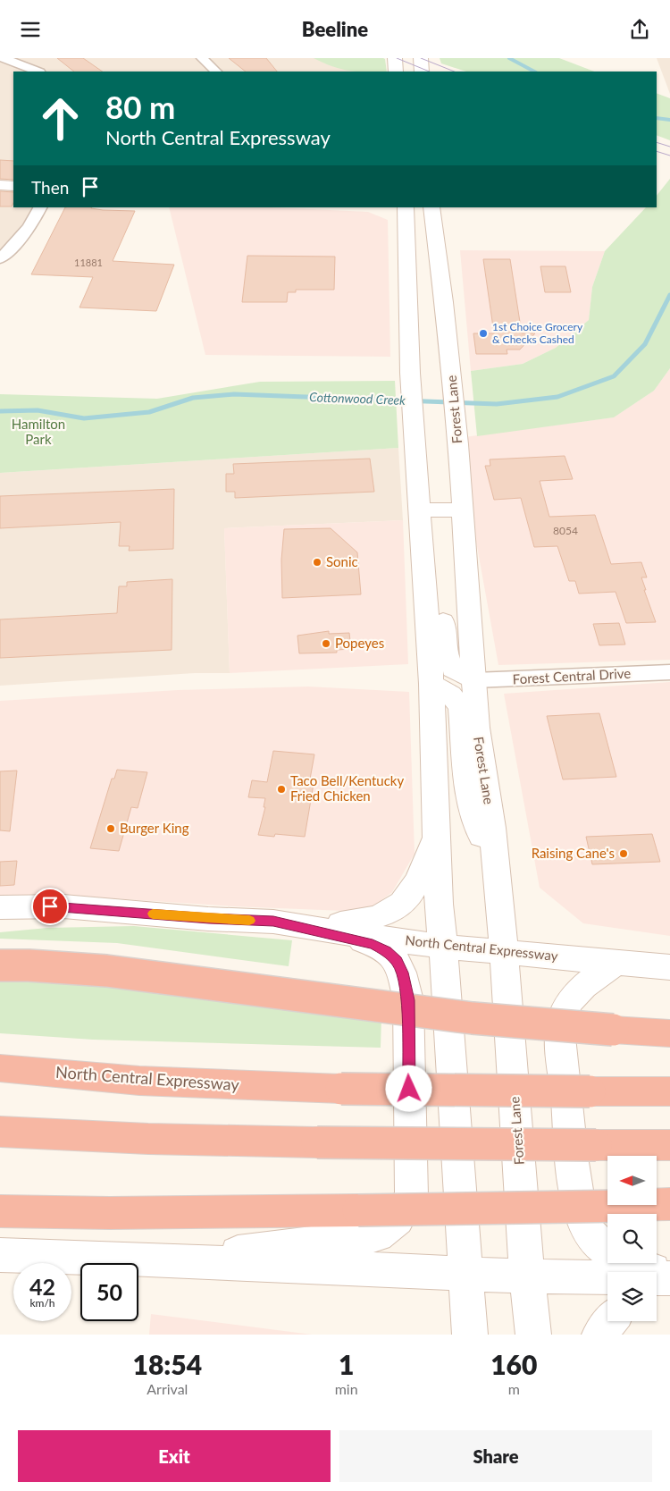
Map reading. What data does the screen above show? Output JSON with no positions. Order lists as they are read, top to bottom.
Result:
{
  "streets": {
    "highway": ["North Central Expressway"],
    "main road": ["Forest Lane"],
    "street": ["Forest Central Drive"]
  },
  "crossings": [
    ["Forest Lane", "Forest Central Drive"],
    ["Forest Lane", "North Central Expressway"]
  ],
  "water": ["Cottonwood Creek"],
  "parks": ["Hamilton Park"],
  "places": [
    "1st Choice Grocery & Checks Cashed",
    "Sonic",
    "Popeyes",
    "Taco Bell/Kentucky Fried Chicken",
    "Burger King",
    "Raising Cane's"
  ],
  "house_numbers": ["11881", "8054"],
  "north": "left",
  "page": {
    "header": "Beeline",
    "turn": ["80 m", "North Central Expressway"],
    "then": "Then",
    "speed": "42 km/h",
    "limit": "50",
    "eta": [
      "18:54",
      "Arrival",
      "1",
      "min",
      "160",
      "m"
    ],
    "buttons": ["Exit", "Share"]
  }
}
